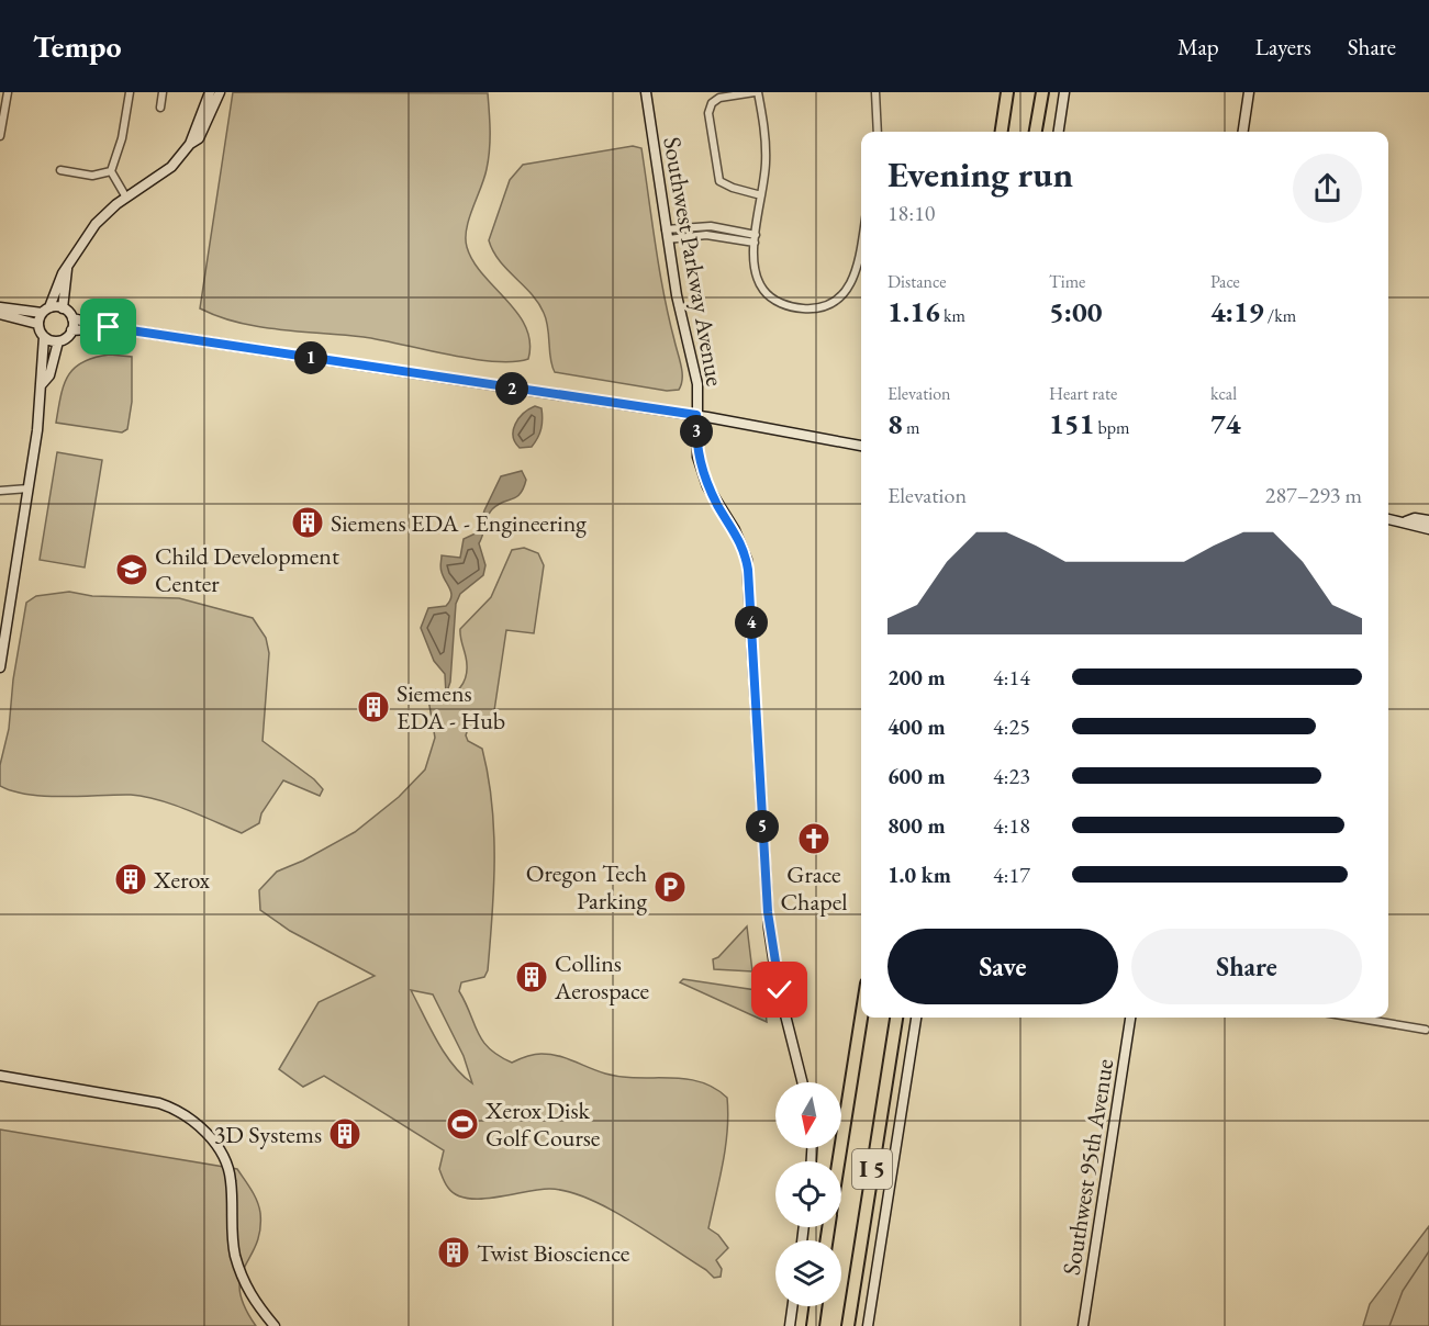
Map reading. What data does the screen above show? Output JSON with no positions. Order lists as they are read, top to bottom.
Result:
{
  "streets": {
    "highway": ["I 5"],
    "main road": ["Southwest Parkway Avenue", "Southwest 95th Avenue"]
  },
  "places": {
    "building": [
      "Siemens EDA - Engineering",
      "Siemens EDA - Hub",
      "Xerox",
      "Collins Aerospace",
      "3D Systems",
      "Twist Bioscience"
    ],
    "school or university": ["Child Development Center"],
    "church": ["Grace Chapel"],
    "parking": ["Oregon Tech Parking"],
    "sports": ["Xerox Disk Golf Course"]
  },
  "north": "bottom",
  "page": {
    "header": "Tempo",
    "nav": ["Map", "Layers", "Share"],
    "heading": ["Evening run", "18:10"],
    "stats": [
      ["Distance", "1.16 km"],
      ["Time", "5:00"],
      ["Pace", "4:19 /km"],
      ["Elevation", "8 m"],
      ["Heart rate", "151 bpm"],
      ["kcal", "74"]
    ],
    "pins": [
      "1",
      "2",
      "3",
      "4",
      "5"
    ],
    "chart": ["Elevation", "287–293 m"],
    "list": [
      {
        "name": "200 m",
        "note": "4:14"
      },
      {
        "name": "400 m",
        "note": "4:25"
      },
      {
        "name": "600 m",
        "note": "4:23"
      },
      {
        "name": "800 m",
        "note": "4:18"
      },
      {
        "name": "1.0 km",
        "note": "4:17"
      }
    ],
    "buttons": ["Save", "Share"]
  }
}
